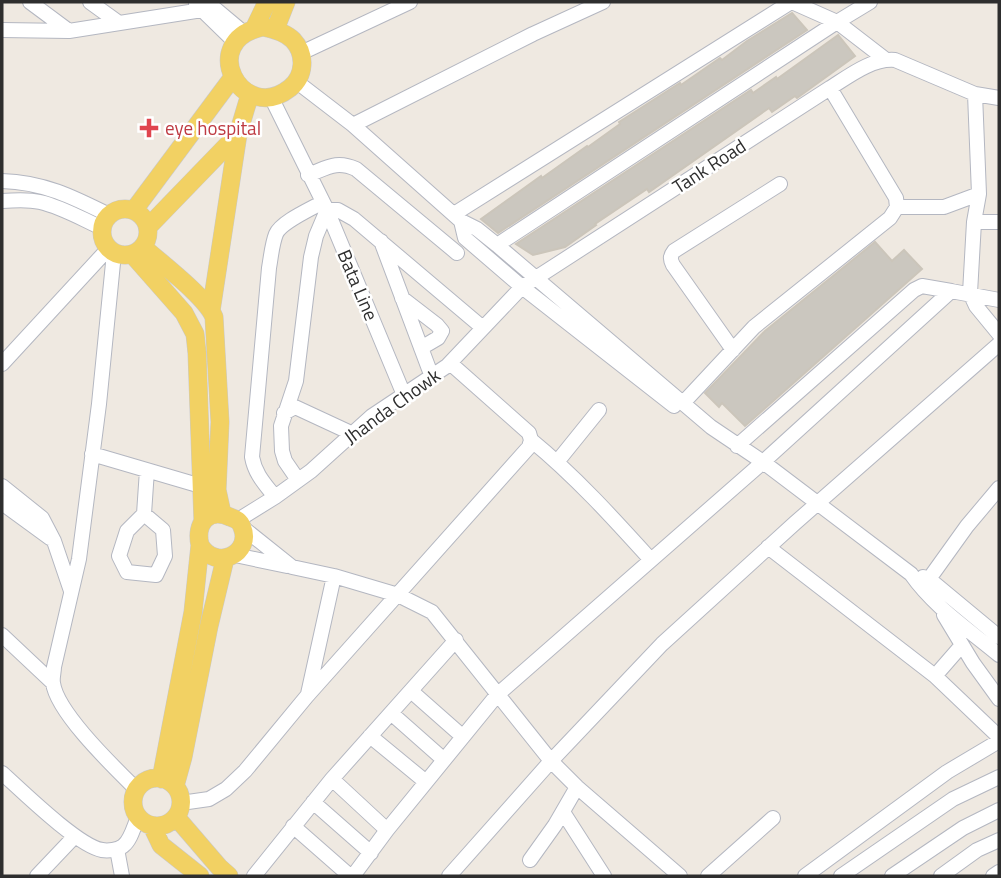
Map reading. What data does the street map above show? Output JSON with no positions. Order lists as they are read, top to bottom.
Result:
{
  "streets": {
    "street": ["Tank Road", "Bata Line", "Jhanda Chowk"]
  },
  "crossings": [
    ["Tank Road", "Jhanda Chowk"],
    ["Bata Line", "Jhanda Chowk"]
  ],
  "places": {
    "health": ["eye hospital"]
  }
}
